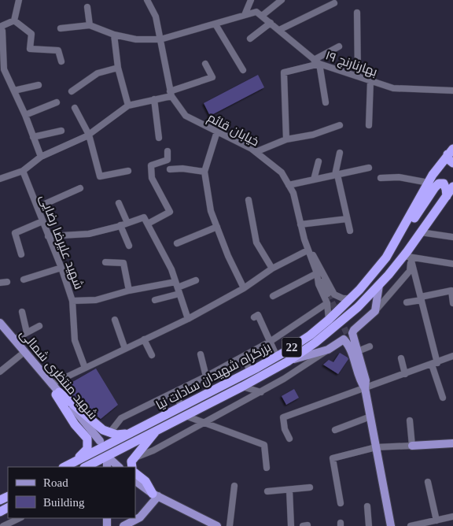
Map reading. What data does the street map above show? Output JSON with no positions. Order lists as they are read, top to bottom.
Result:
{
  "streets": {
    "highway": ["22", "بزرگراه شهیدان سادات نیا"],
    "main road": ["شهید منتظری شمالی"],
    "street": ["بهارنارنج ۱۹", "خیابان قائم", "شهید علیرضا رضایی"]
  },
  "crossings": [
    ["خیابان قائم", "بزرگراه شهیدان سادات نیا"]
  ],
  "legend": ["Road", "Building"]
}
